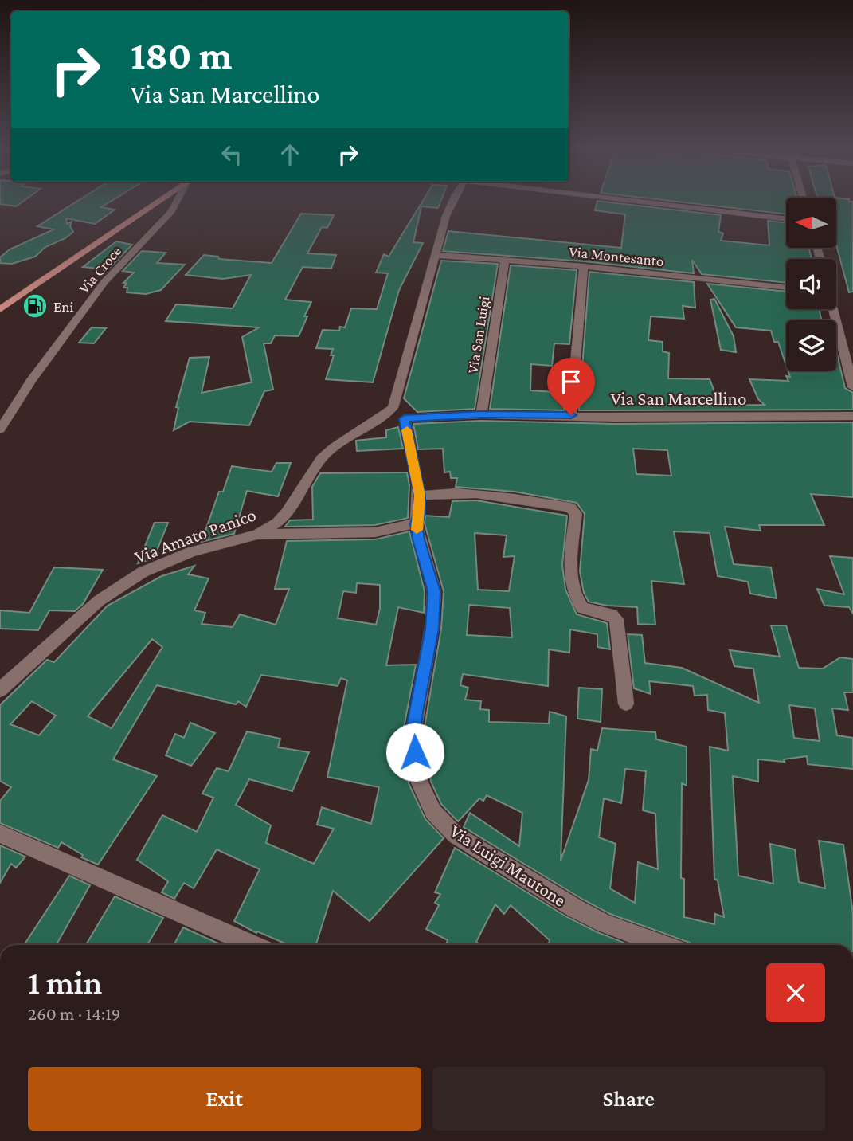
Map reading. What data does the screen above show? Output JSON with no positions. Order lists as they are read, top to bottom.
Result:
{
  "streets": {
    "street": [
      "Via Montesanto",
      "Via Croce",
      "Via San Luigi",
      "Via San Marcellino",
      "Via Amato Panico",
      "Via Luigi Mautone"
    ]
  },
  "crossings": [
    ["Via Montesanto", "Via San Luigi"],
    ["Via San Luigi", "Via San Marcellino"],
    ["Via San Marcellino", "Via Luigi Mautone"]
  ],
  "places": {
    "fuel station": ["Eni"]
  },
  "north": "left",
  "page": {
    "turn": ["180 m", "Via San Marcellino"],
    "heading": ["1 min", "260 m · 14:19"],
    "buttons": ["Exit", "Share"]
  }
}
